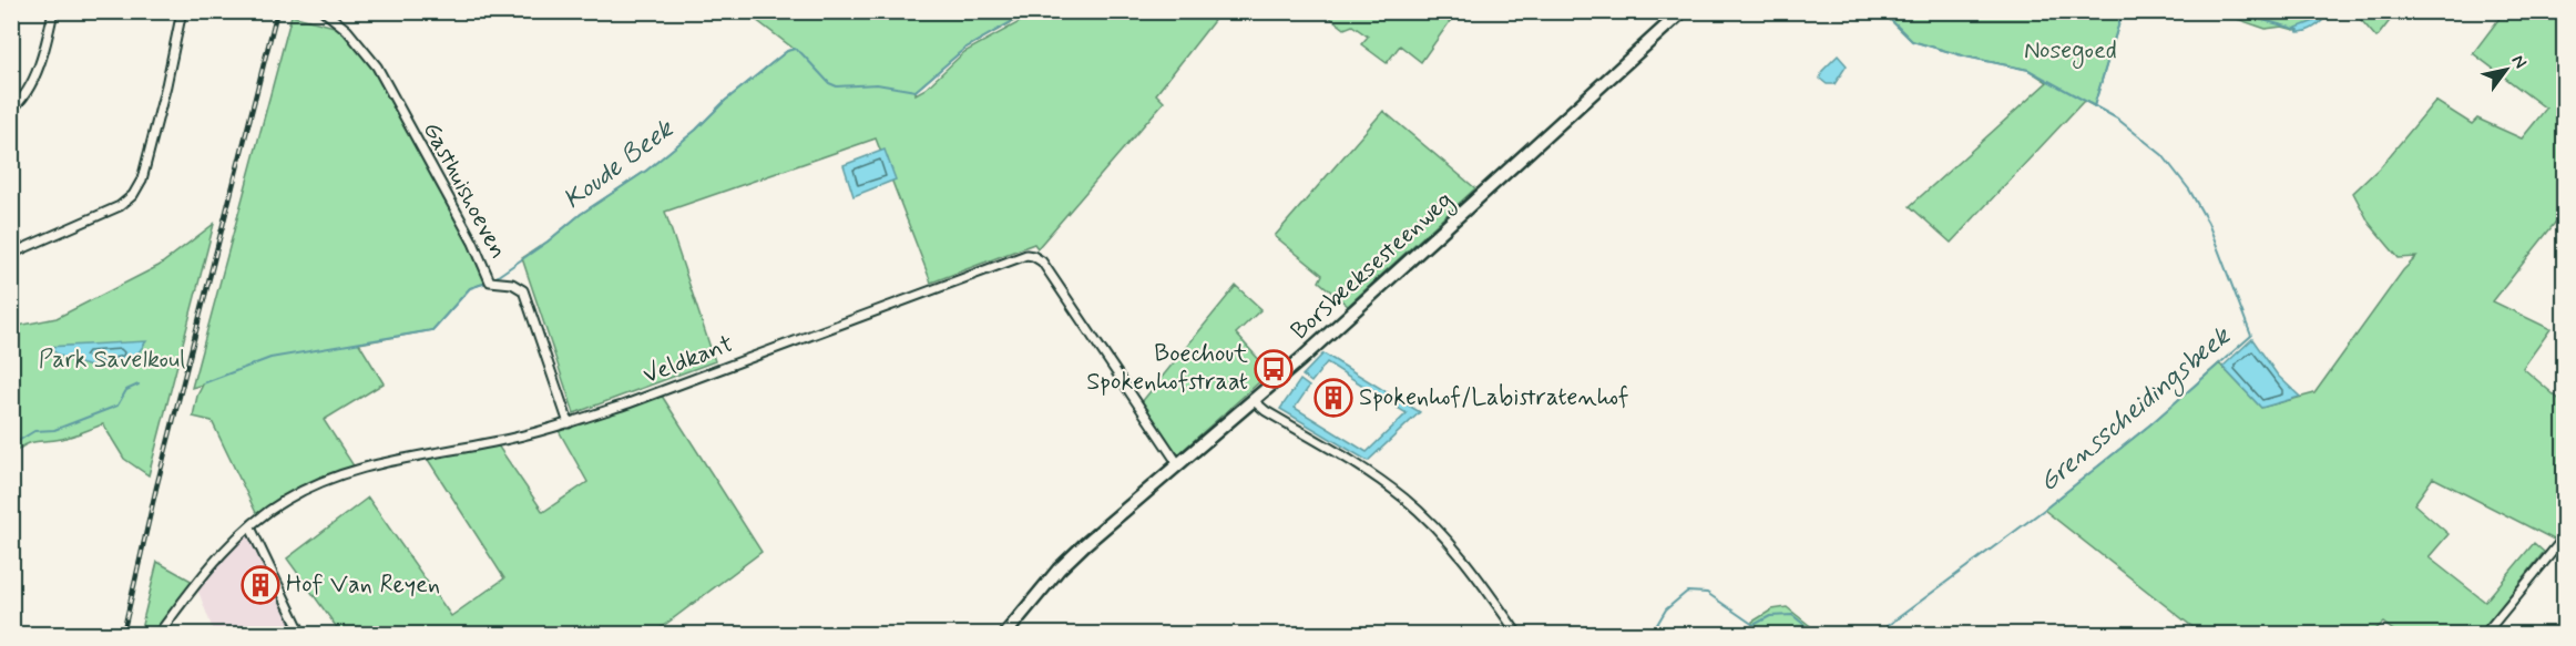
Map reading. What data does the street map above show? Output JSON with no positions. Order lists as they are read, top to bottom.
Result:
{
  "streets": {
    "street": ["Gasthuishoeven", "Borsbeeksesteenweg", "Veldkant"]
  },
  "crossings": [
    ["Gasthuishoeven", "Veldkant"],
    ["Borsbeeksesteenweg", "Veldkant"]
  ],
  "water": ["Koude Beek", "Grensscheidingsbeek"],
  "parks": ["Nosegoed", "Park Savelkoul"],
  "places": {
    "bus stop": ["Boechout Spokenhofstraat"],
    "building": ["Spokenhof/Labistratenhof", "Hof Van Reyen"]
  },
  "north": "top right"
}
